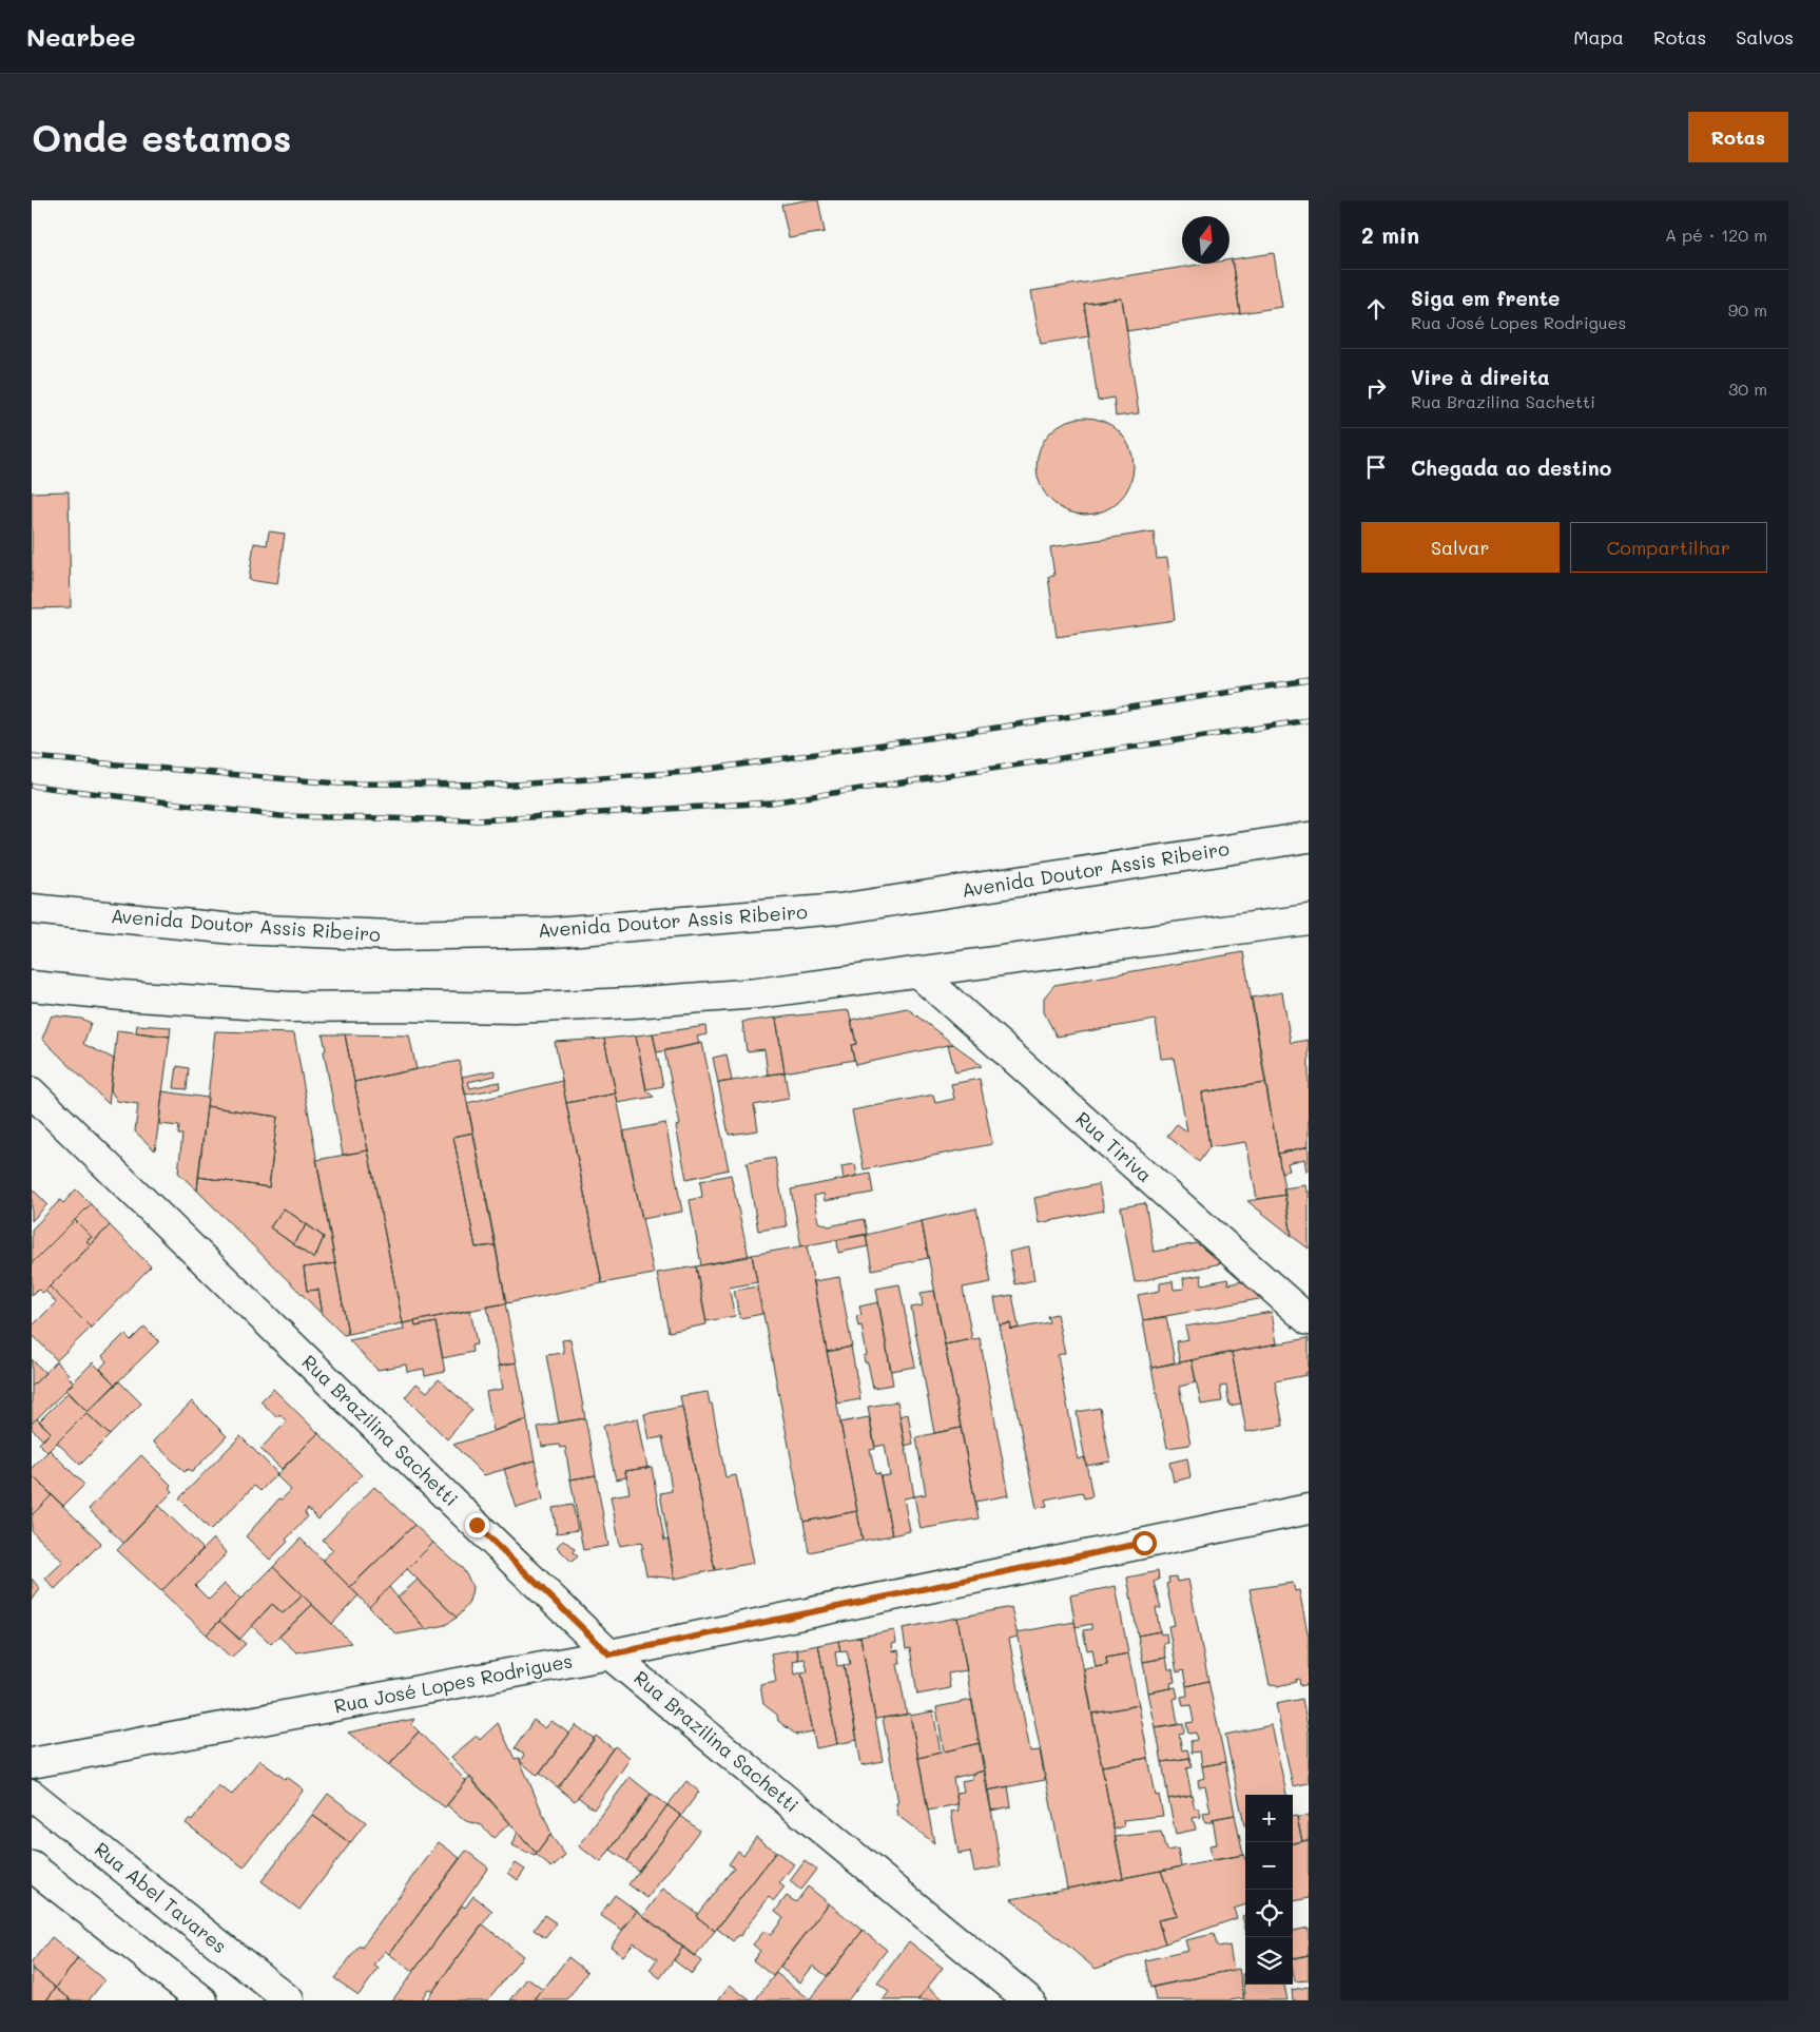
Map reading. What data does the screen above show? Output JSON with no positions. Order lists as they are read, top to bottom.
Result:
{
  "streets": {
    "street": [
      "Avenida Doutor Assis Ribeiro",
      "Rua Tiriva",
      "Rua Brazilina Sachetti",
      "Rua José Lopes Rodrigues",
      "Rua Abel Tavares"
    ]
  },
  "crossings": [
    ["Rua Brazilina Sachetti", "Rua José Lopes Rodrigues"]
  ],
  "north": "top",
  "page": {
    "header": "Nearbee",
    "nav": ["Mapa", "Rotas", "Salvos"],
    "buttons": [
      "Rotas",
      ["Salvar", "Compartilhar"]
    ],
    "title": "Onde estamos",
    "heading": ["2 min", "A pé · 120 m"],
    "list": [
      ["Siga em frente", "Rua José Lopes Rodrigues", "90 m"],
      ["Vire à direita", "Rua Brazilina Sachetti", "30 m"],
      "Chegada ao destino"
    ],
    "map_buttons": ["+", "−"]
  }
}
